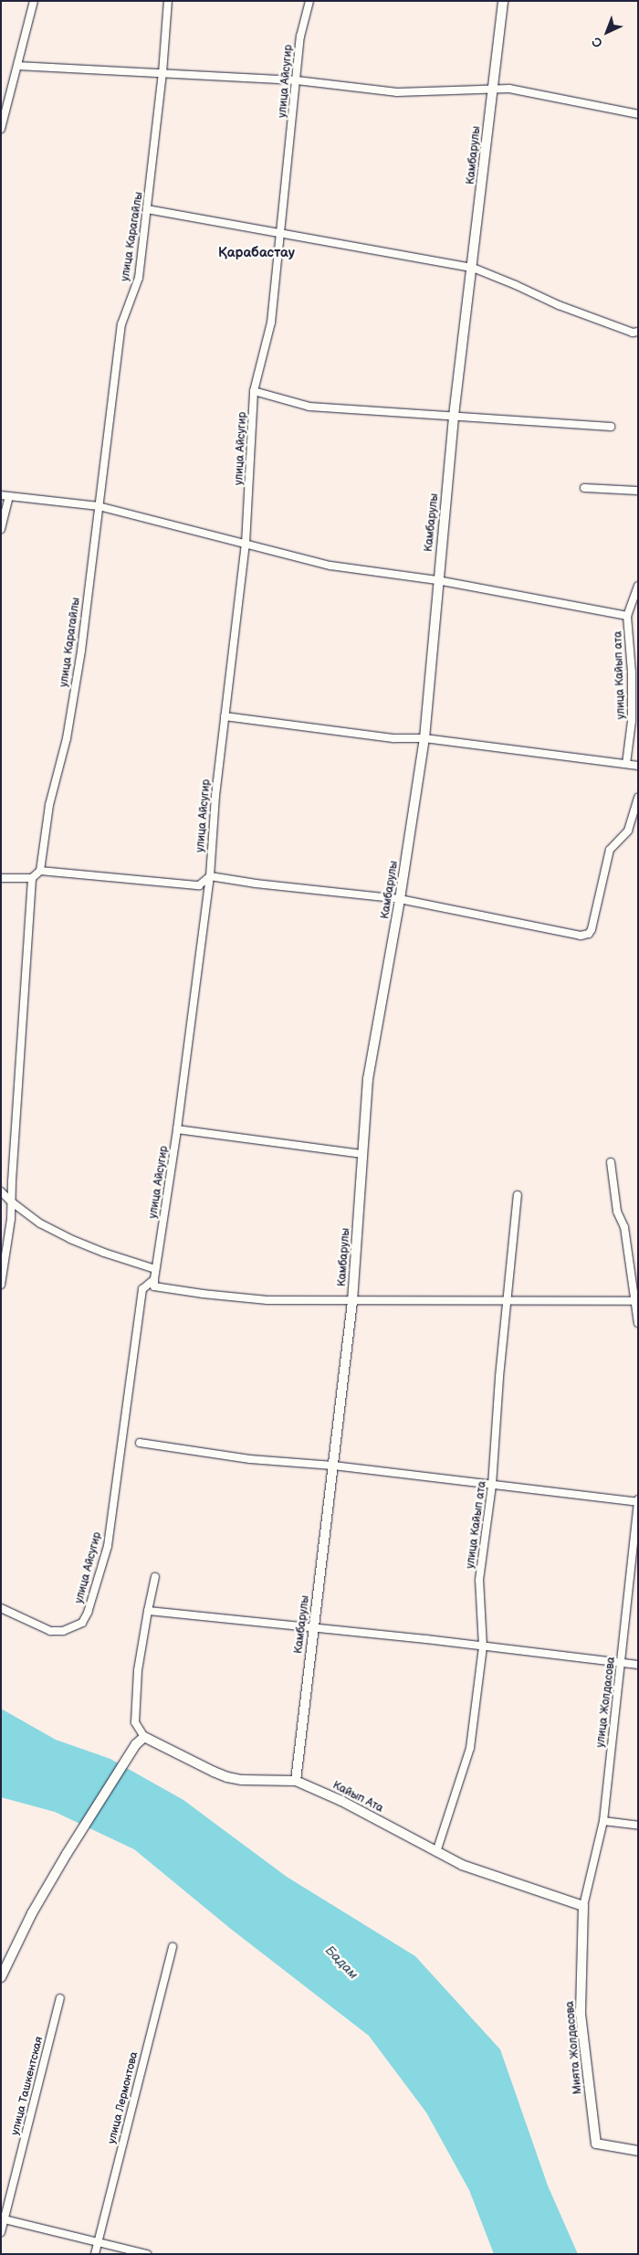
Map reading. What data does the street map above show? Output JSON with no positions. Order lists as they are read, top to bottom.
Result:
{
  "streets": {
    "street": [
      "улица Айсугир",
      "Камбарулы",
      "улица Карагайлы",
      "улица Кайып ата",
      "улица Жолдасова",
      "Кайып Ата",
      "Мията Жолдасова",
      "улица Ташкентская",
      "улица Лермонтова"
    ]
  },
  "crossings": [
    ["Камбарулы", "Кайып Ата"],
    ["улица Кайып ата", "Кайып Ата"],
    ["улица Жолдасова", "Кайып Ата"],
    ["улица Жолдасова", "Мията Жолдасова"],
    ["Кайып Ата", "Мията Жолдасова"]
  ],
  "districts": ["Қарабастау"],
  "water": ["Бадам"],
  "north": "bottom left"
}
